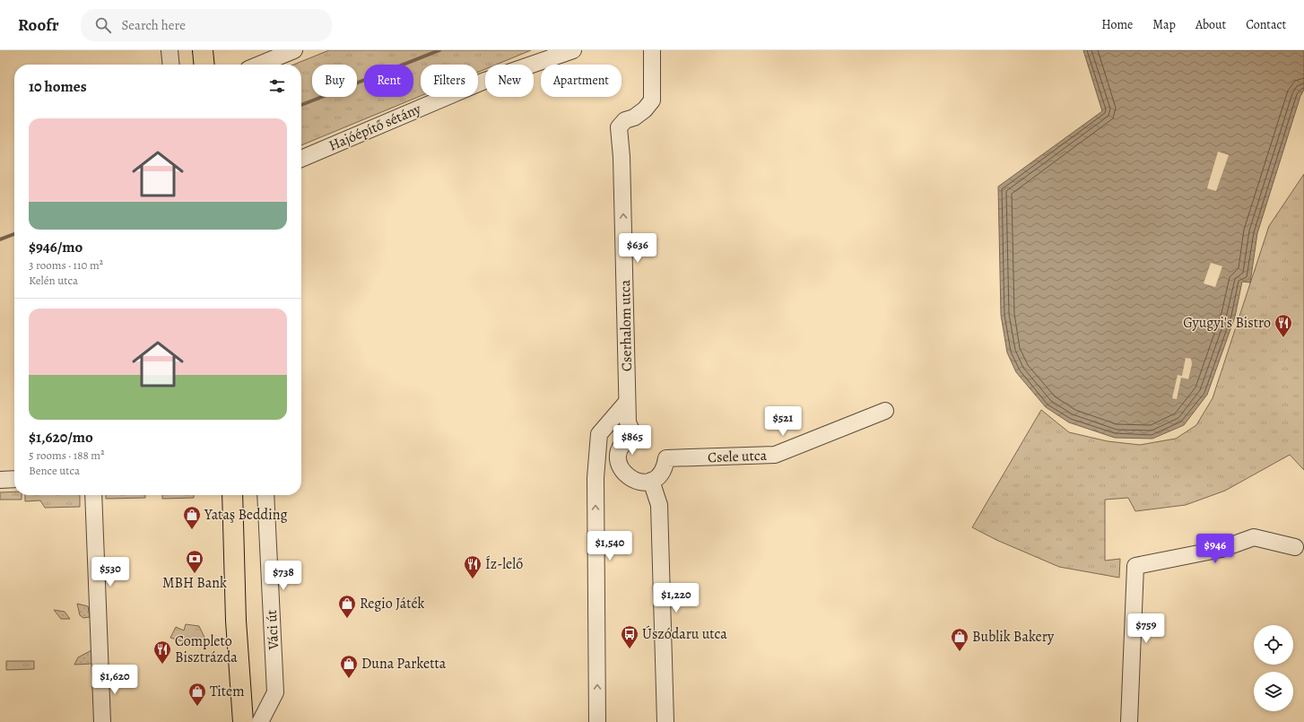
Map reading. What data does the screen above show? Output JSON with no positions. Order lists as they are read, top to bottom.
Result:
{
  "streets": {
    "street": [
      "Hajóépítő sétány",
      "Cserhalom utca",
      "Csele utca",
      "Váci út"
    ]
  },
  "crossings": [
    ["Cserhalom utca", "Csele utca"]
  ],
  "one_way": ["Cserhalom utca"],
  "places": {
    "restaurant": ["Gyugyi's Bistro", "Íz-lelő", "Completo Bisztrázda"],
    "shop": [
      "Yataş Bedding",
      "Regio Játék",
      "Bublik Bakery",
      "Duna Parketta",
      "Titem"
    ],
    "bank": ["MBH Bank"],
    "bus stop": ["Úszódaru utca"]
  },
  "page": {
    "header": "Roofr",
    "search": "Search here",
    "nav": [
      "Home",
      "Map",
      "About",
      "Contact"
    ],
    "chip": [
      "Buy",
      "Rent",
      "Filters",
      "New",
      "Apartment"
    ],
    "heading": "10 homes",
    "list": [
      {
        "name": "$946/mo",
        "note": "3 rooms · 110 m² · Kelén utca"
      },
      {
        "name": "$1,620/mo",
        "note": "5 rooms · 188 m² · Bence utca"
      }
    ],
    "price": [
      "$636",
      "$521",
      "$865",
      "$1,540",
      "$946",
      "$530",
      "$738",
      "$1,220",
      "$759",
      "$1,620"
    ]
  }
}
